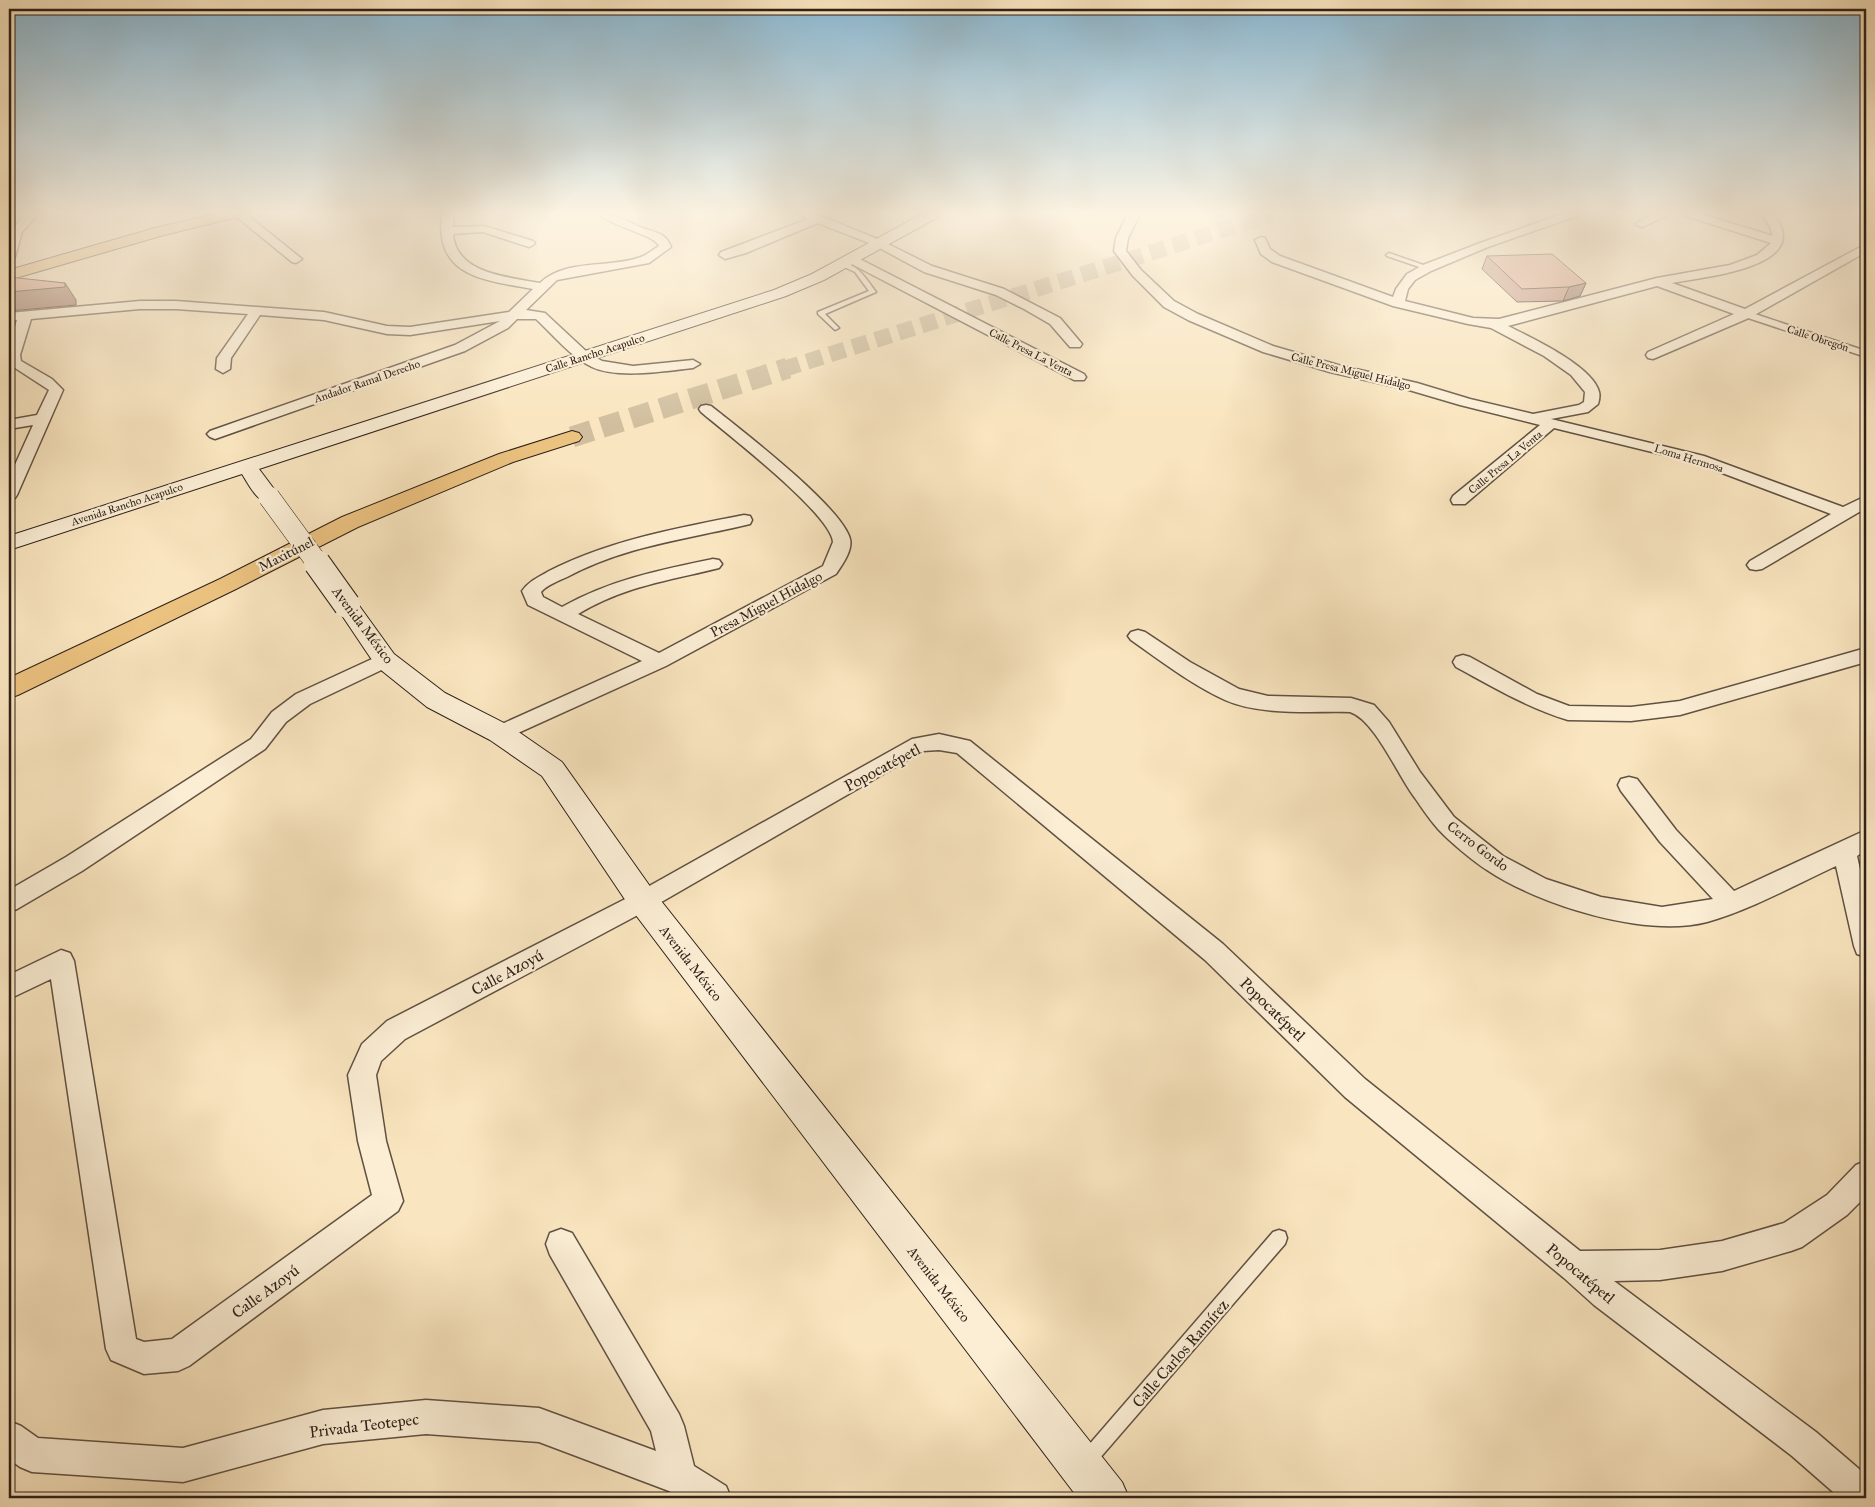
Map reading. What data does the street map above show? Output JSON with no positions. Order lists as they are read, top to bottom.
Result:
{
  "streets": {
    "main road": [
      "Calle Rancho Acapulco",
      "Avenida Rancho Acapulco",
      "Maxitúnel",
      "Avenida México"
    ],
    "street": [
      "Calle Obregón",
      "Calle Presa La Venta",
      "Calle Presa Miguel Hidalgo",
      "Andador Ramal Derecho",
      "Loma Hermosa",
      "Presa Miguel Hidalgo",
      "Popocatépetl",
      "Cerro Gordo",
      "Calle Azoyú",
      "Privada Teotepec"
    ],
    "lane": ["Calle Carlos Ramírez"]
  },
  "crossings": [
    ["Calle Presa La Venta", "Loma Hermosa"],
    ["Calle Rancho Acapulco", "Avenida Rancho Acapulco"],
    ["Calle Rancho Acapulco", "Avenida México"],
    ["Calle Presa Miguel Hidalgo", "Loma Hermosa"],
    ["Avenida Rancho Acapulco", "Avenida México"],
    ["Presa Miguel Hidalgo", "Avenida México"],
    ["Avenida México", "Popocatépetl"],
    ["Avenida México", "Calle Azoyú"],
    ["Avenida México", "Calle Carlos Ramírez"],
    ["Popocatépetl", "Calle Azoyú"]
  ]
}
